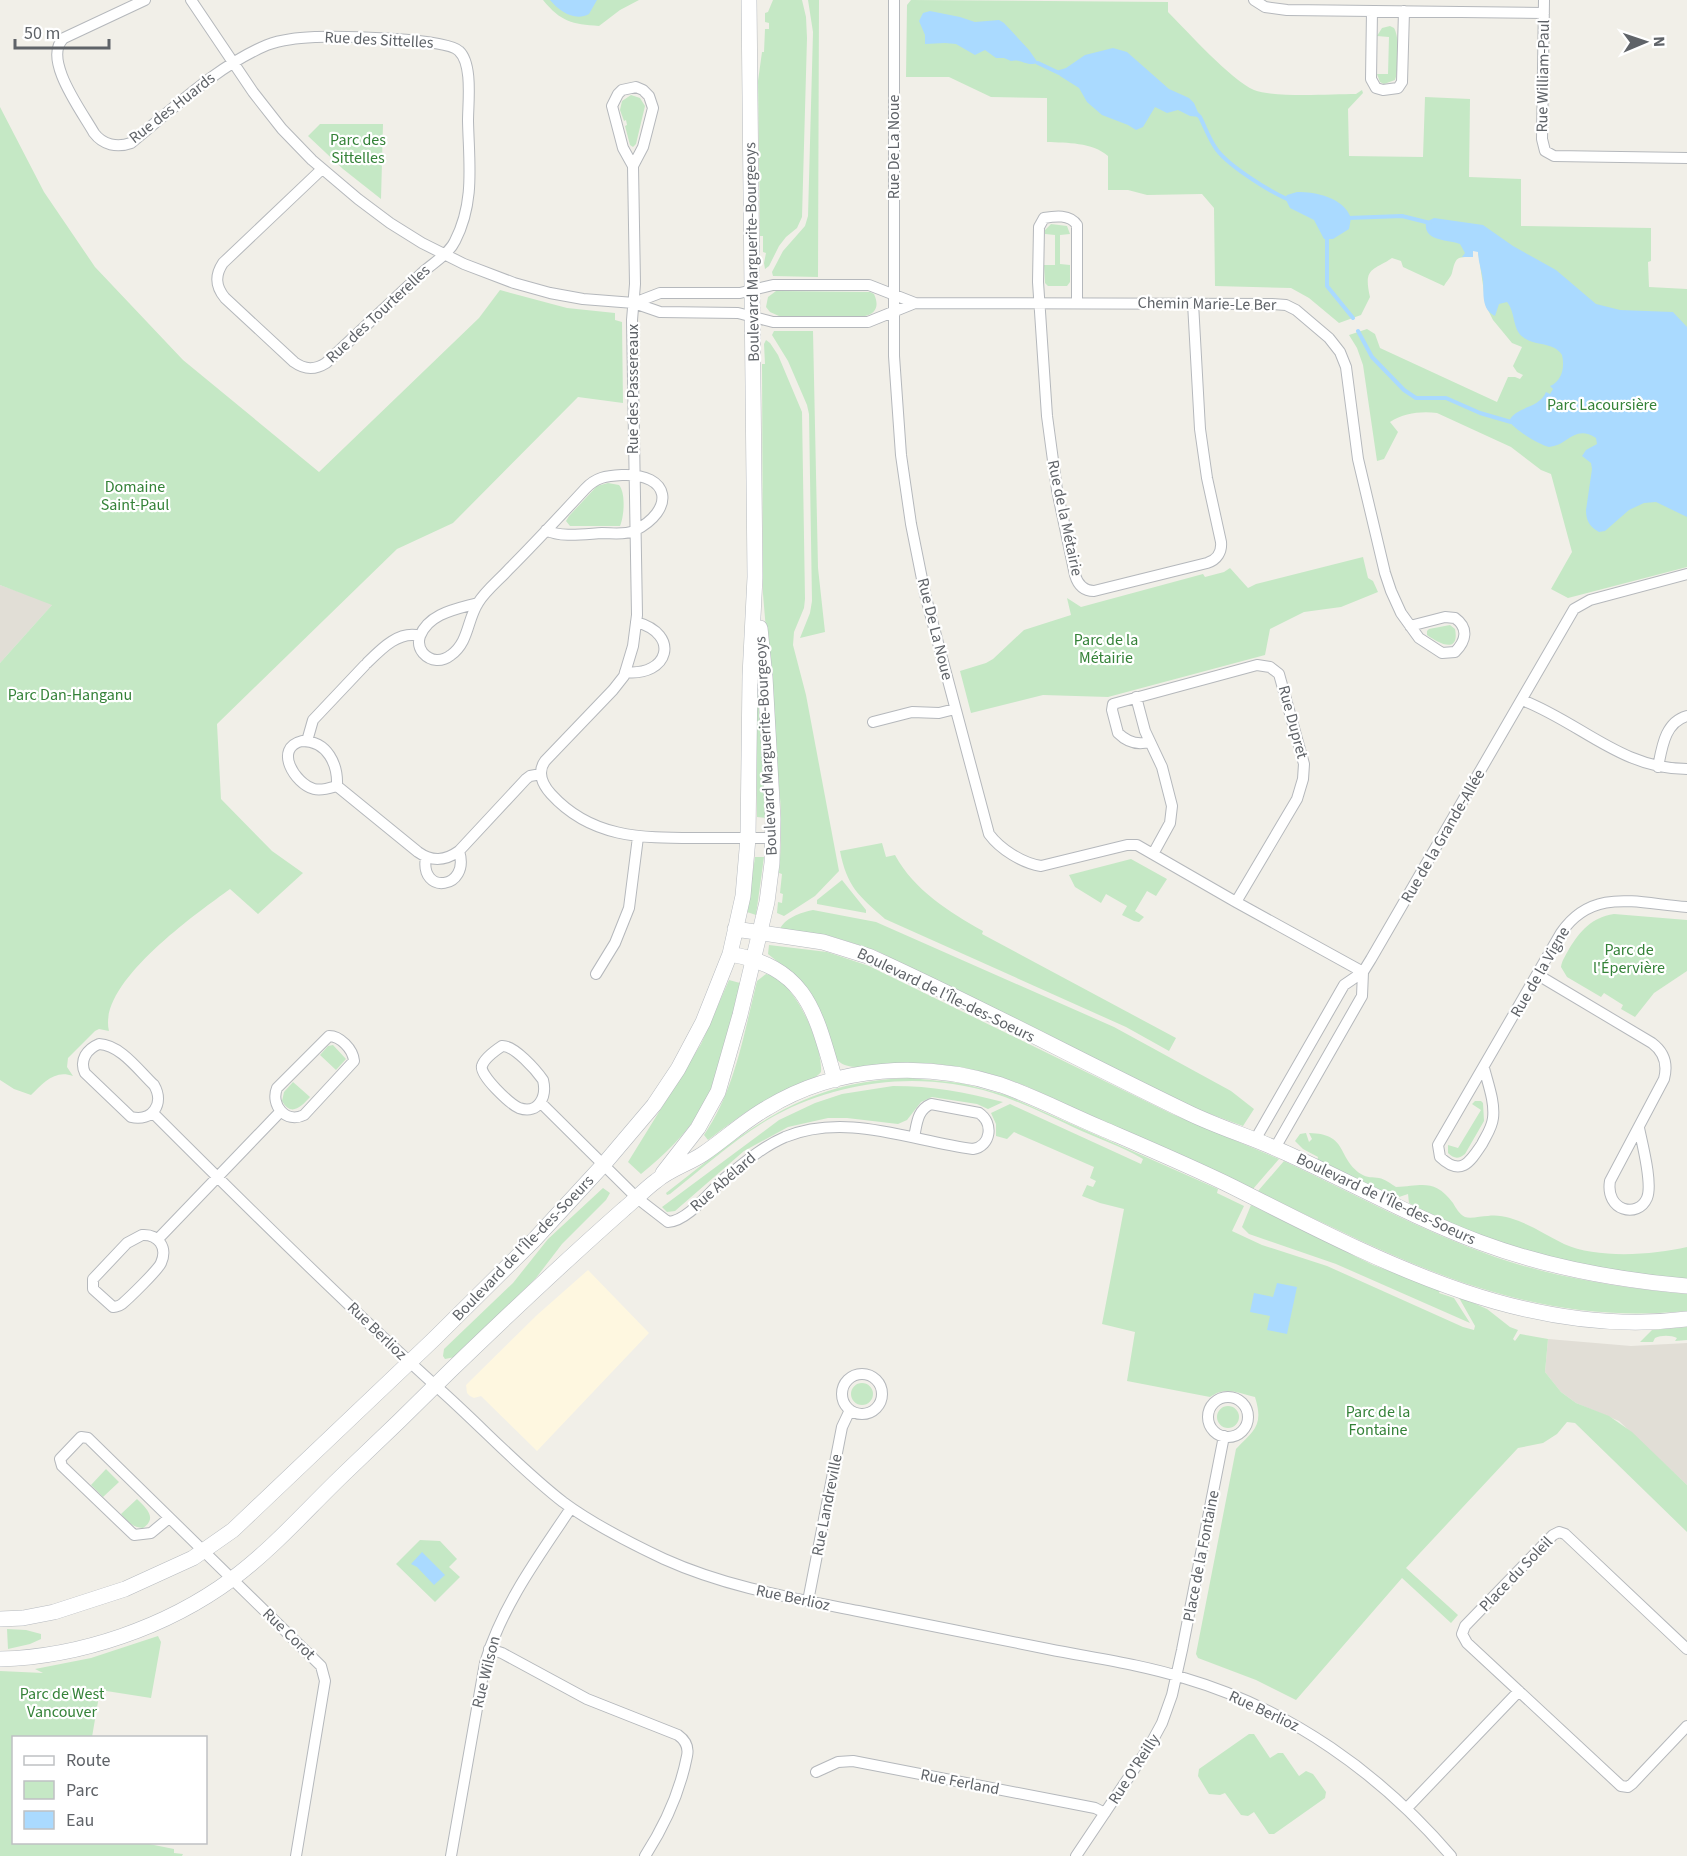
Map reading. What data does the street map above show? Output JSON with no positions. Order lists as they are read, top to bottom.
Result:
{
  "streets": {
    "street": [
      "Rue des Sittelles",
      "Rue William-Paul",
      "Rue des Huards",
      "Rue De La Noue",
      "Boulevard Marguerite-Bourgeoys",
      "Chemin Marie-Le Ber",
      "Rue des Tourterelles",
      "Rue des Passereaux",
      "Rue de la Métairie",
      "Rue Dupret",
      "Rue de la Grande-Allée",
      "Rue de la Vigne",
      "Boulevard de l'Île-des-Soeurs",
      "Rue Abélard",
      "Rue Berlioz",
      "Rue Landreville",
      "Place de la Fontaine",
      "Place du Soleil",
      "Rue Corot",
      "Rue Wilson",
      "Rue O'Reilly",
      "Rue Ferland"
    ]
  },
  "crossings": [
    ["Rue des Sittelles", "Rue des Huards"],
    ["Rue des Sittelles", "Rue des Tourterelles"],
    ["Rue De La Noue", "Chemin Marie-Le Ber"],
    ["Rue De La Noue", "Rue Dupret"],
    ["Rue De La Noue", "Rue de la Grande-Allée"],
    ["Boulevard Marguerite-Bourgeoys", "Chemin Marie-Le Ber"],
    ["Boulevard Marguerite-Bourgeoys", "Boulevard de l'Île-des-Soeurs"],
    ["Chemin Marie-Le Ber", "Rue des Passereaux"],
    ["Chemin Marie-Le Ber", "Rue de la Métairie"],
    ["Rue de la Grande-Allée", "Boulevard de l'Île-des-Soeurs"],
    ["Boulevard de l'Île-des-Soeurs", "Rue Abélard"],
    ["Boulevard de l'Île-des-Soeurs", "Rue Berlioz"],
    ["Boulevard de l'Île-des-Soeurs", "Rue Corot"],
    ["Rue Berlioz", "Rue Landreville"],
    ["Rue Berlioz", "Place de la Fontaine"],
    ["Rue Berlioz", "Rue Wilson"],
    ["Rue Berlioz", "Rue O'Reilly"],
    ["Place de la Fontaine", "Rue O'Reilly"],
    ["Rue O'Reilly", "Rue Ferland"]
  ],
  "parks": [
    "Parc des Sittelles",
    "Parc Lacoursière",
    "Domaine Saint-Paul",
    "Parc de la Métairie",
    "Parc Dan-Hanganu",
    "Parc de l'Épervière",
    "Parc de la Fontaine",
    "Parc de West Vancouver"
  ],
  "legend": ["Route", "Parc", "Eau"],
  "scale_bar": "50 m",
  "north": "right"
}
